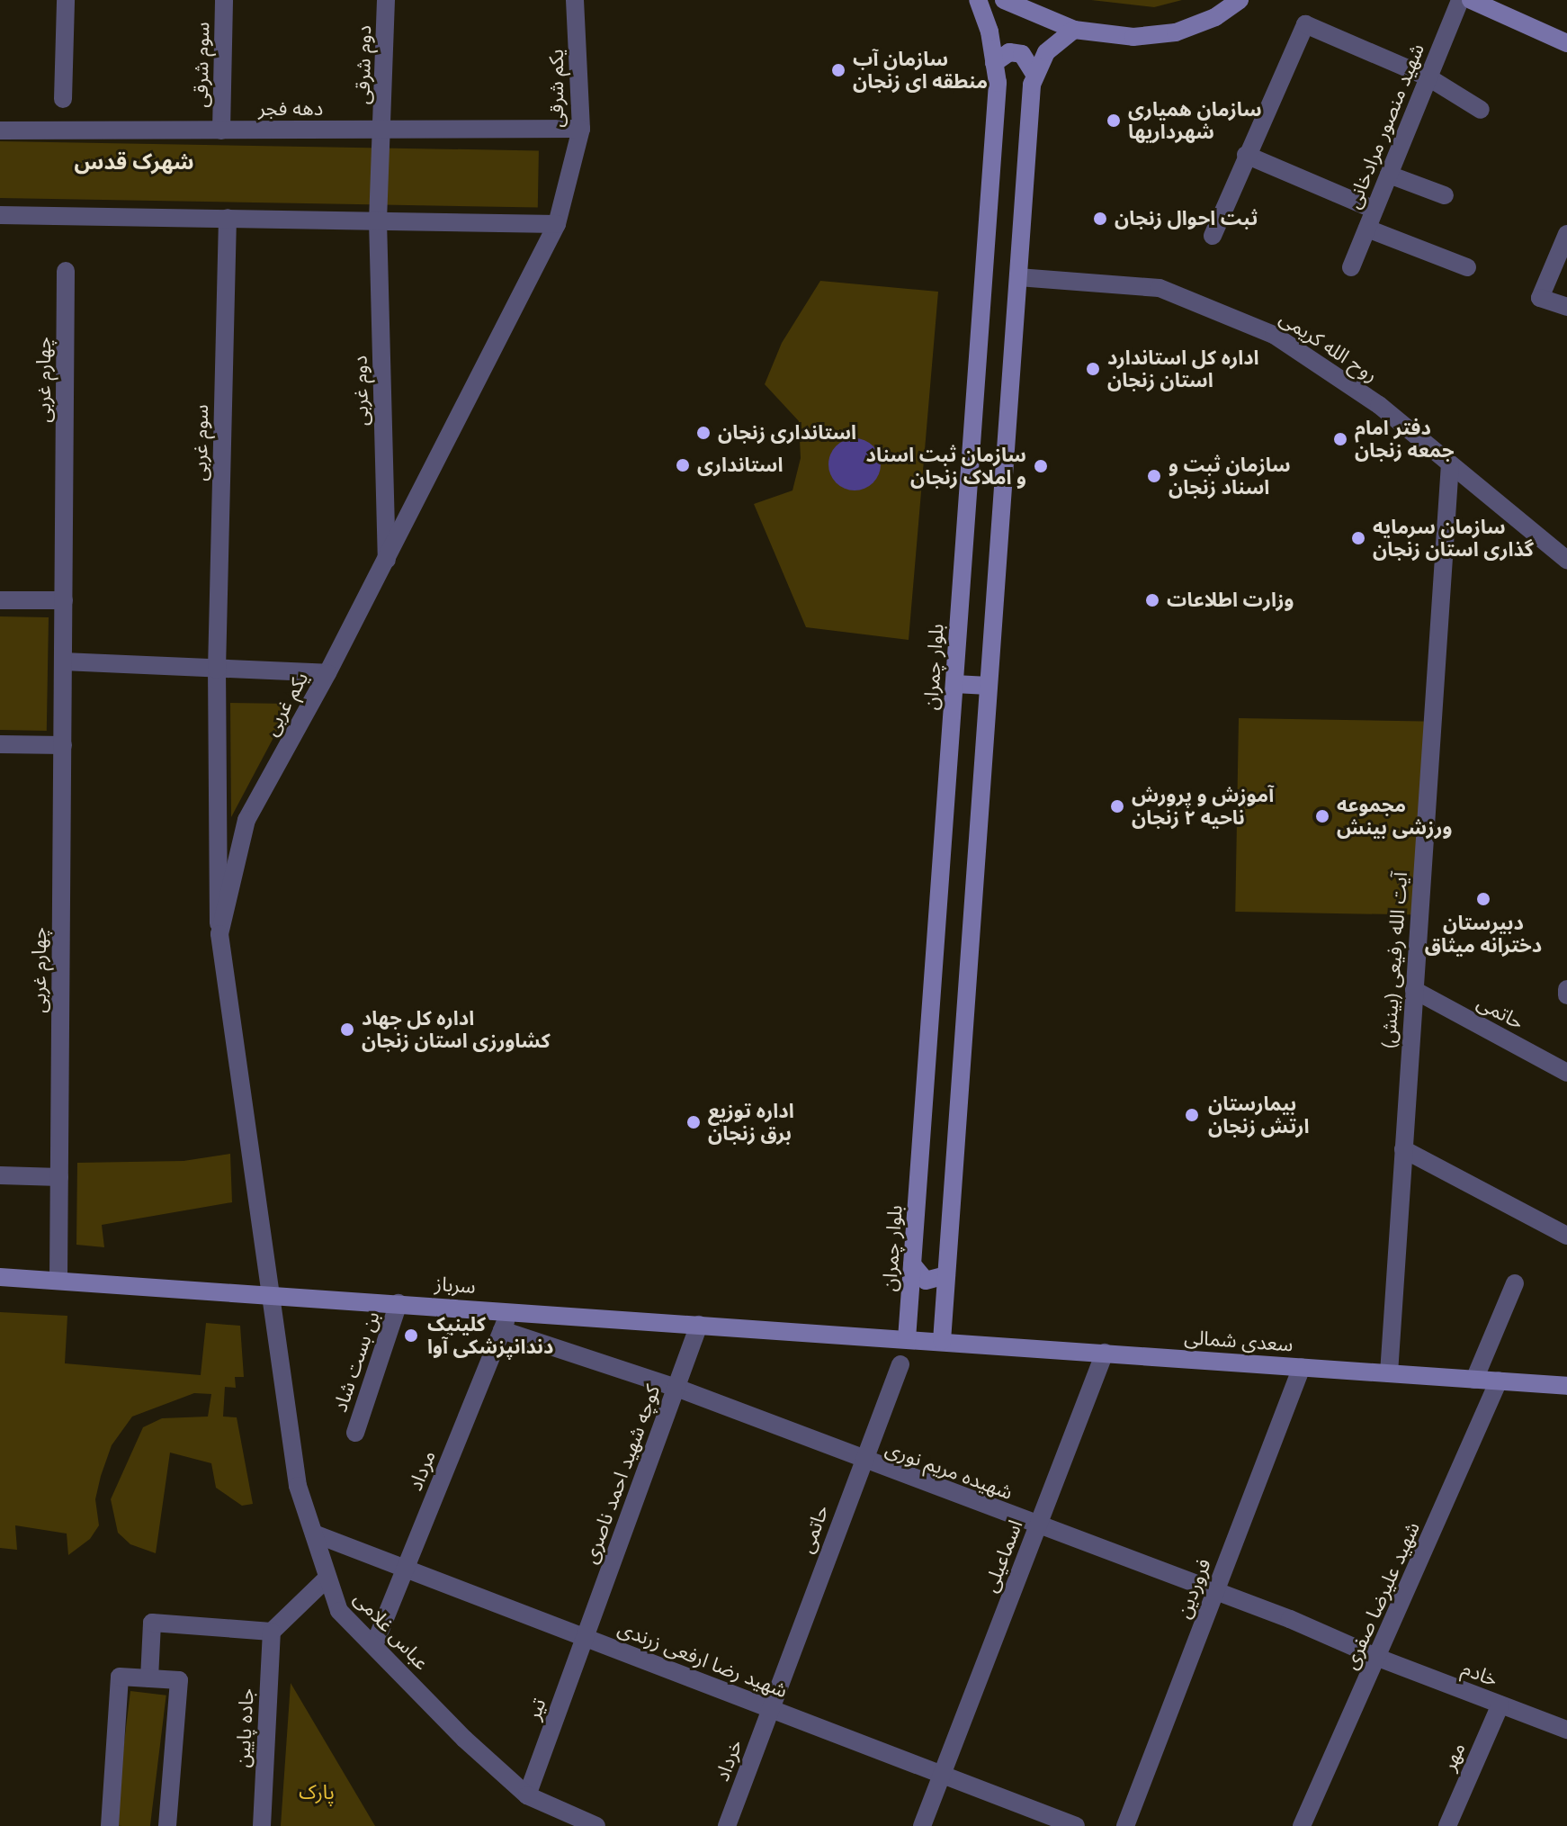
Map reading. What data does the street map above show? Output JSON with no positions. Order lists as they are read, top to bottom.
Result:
{
  "streets": {
    "main road": ["بلوار چمران", "سرباز", "سعدی شمالی"],
    "street": [
      "سوم شرقی",
      "دوم شرقی",
      "یکم شرقی",
      "دهه فجر",
      "شهید منصور مرادخانی",
      "روح الله کریمی",
      "چهارم غربی",
      "دوم غربی",
      "سوم غربی",
      "یکم غربی",
      "آیت الله رفیعی (بینش)",
      "حاتمی",
      "بن بست شاد",
      "مرداد",
      "شهیده مریم نوری",
      "کوچه شهید احمد ناصری",
      "اسماعیلی",
      "فروردین",
      "شهید علیرضا صفری",
      "عباس غلامی",
      "شهید رضا ارفعی زرندی",
      "خادم",
      "تیر",
      "جاده پایین",
      "مهر",
      "خرداد"
    ]
  },
  "crossings": [
    ["سوم شرقی", "دهه فجر"],
    ["دوم شرقی", "دهه فجر"],
    ["دوم شرقی", "دوم غربی"],
    ["یکم شرقی", "دهه فجر"],
    ["یکم شرقی", "یکم غربی"],
    ["روح الله کریمی", "آیت الله رفیعی (بینش)"],
    ["چهارم غربی", "سرباز"],
    ["دوم غربی", "یکم غربی"],
    ["سوم غربی", "یکم غربی"],
    ["بلوار چمران", "سرباز"],
    ["بلوار چمران", "سعدی شمالی"],
    ["یکم غربی", "سرباز"],
    ["یکم غربی", "عباس غلامی"],
    ["آیت الله رفیعی (بینش)", "حاتمی"],
    ["آیت الله رفیعی (بینش)", "سعدی شمالی"],
    ["حاتمی", "شهیده مریم نوری"],
    ["حاتمی", "شهید رضا ارفعی زرندی"],
    ["حاتمی", "خرداد"],
    ["سرباز", "سعدی شمالی"],
    ["سرباز", "بن بست شاد"],
    ["سرباز", "مرداد"],
    ["سرباز", "کوچه شهید احمد ناصری"],
    ["سرباز", "عباس غلامی"],
    ["سعدی شمالی", "اسماعیلی"],
    ["سعدی شمالی", "فروردین"],
    ["سعدی شمالی", "شهید علیرضا صفری"],
    ["مرداد", "شهیده مریم نوری"],
    ["مرداد", "عباس غلامی"],
    ["مرداد", "شهید رضا ارفعی زرندی"],
    ["شهیده مریم نوری", "کوچه شهید احمد ناصری"],
    ["شهیده مریم نوری", "اسماعیلی"],
    ["شهیده مریم نوری", "فروردین"],
    ["شهیده مریم نوری", "شهید علیرضا صفری"],
    ["شهیده مریم نوری", "خادم"],
    ["کوچه شهید احمد ناصری", "شهید رضا ارفعی زرندی"],
    ["کوچه شهید احمد ناصری", "تیر"],
    ["اسماعیلی", "شهید رضا ارفعی زرندی"],
    ["شهید علیرضا صفری", "خادم"],
    ["عباس غلامی", "شهید رضا ارفعی زرندی"],
    ["عباس غلامی", "تیر"],
    ["شهید رضا ارفعی زرندی", "تیر"],
    ["شهید رضا ارفعی زرندی", "خرداد"],
    ["خادم", "مهر"]
  ],
  "districts": ["شهرک قدس"],
  "parks": ["پارک"],
  "places": [
    "سازمان آب منطقه ای زنجان",
    "سازمان همیاری شهرداریها",
    "ثبت احوال زنجان",
    "اداره کل استاندارد استان زنجان",
    "استانداری زنجان",
    "دفتر امام جمعه زنجان",
    "استانداری",
    "سازمان ثبت اسناد و املاک زنجان",
    "سازمان ثبت و اسناد زنجان",
    "سازمان سرمایه گذاری استان زنجان",
    "وزارت اطلاعات",
    "آموزش و پرورش ناحیه ۲ زنجان",
    "مجموعه ورزشی بینش",
    "دبیرستان دخترانه میثاق",
    "اداره کل جهاد کشاورزی استان زنجان",
    "بیمارستان ارتش زنجان",
    "اداره توزیع برق زنجان",
    "کلینیک دندانپزشکی آوا"
  ]
}
